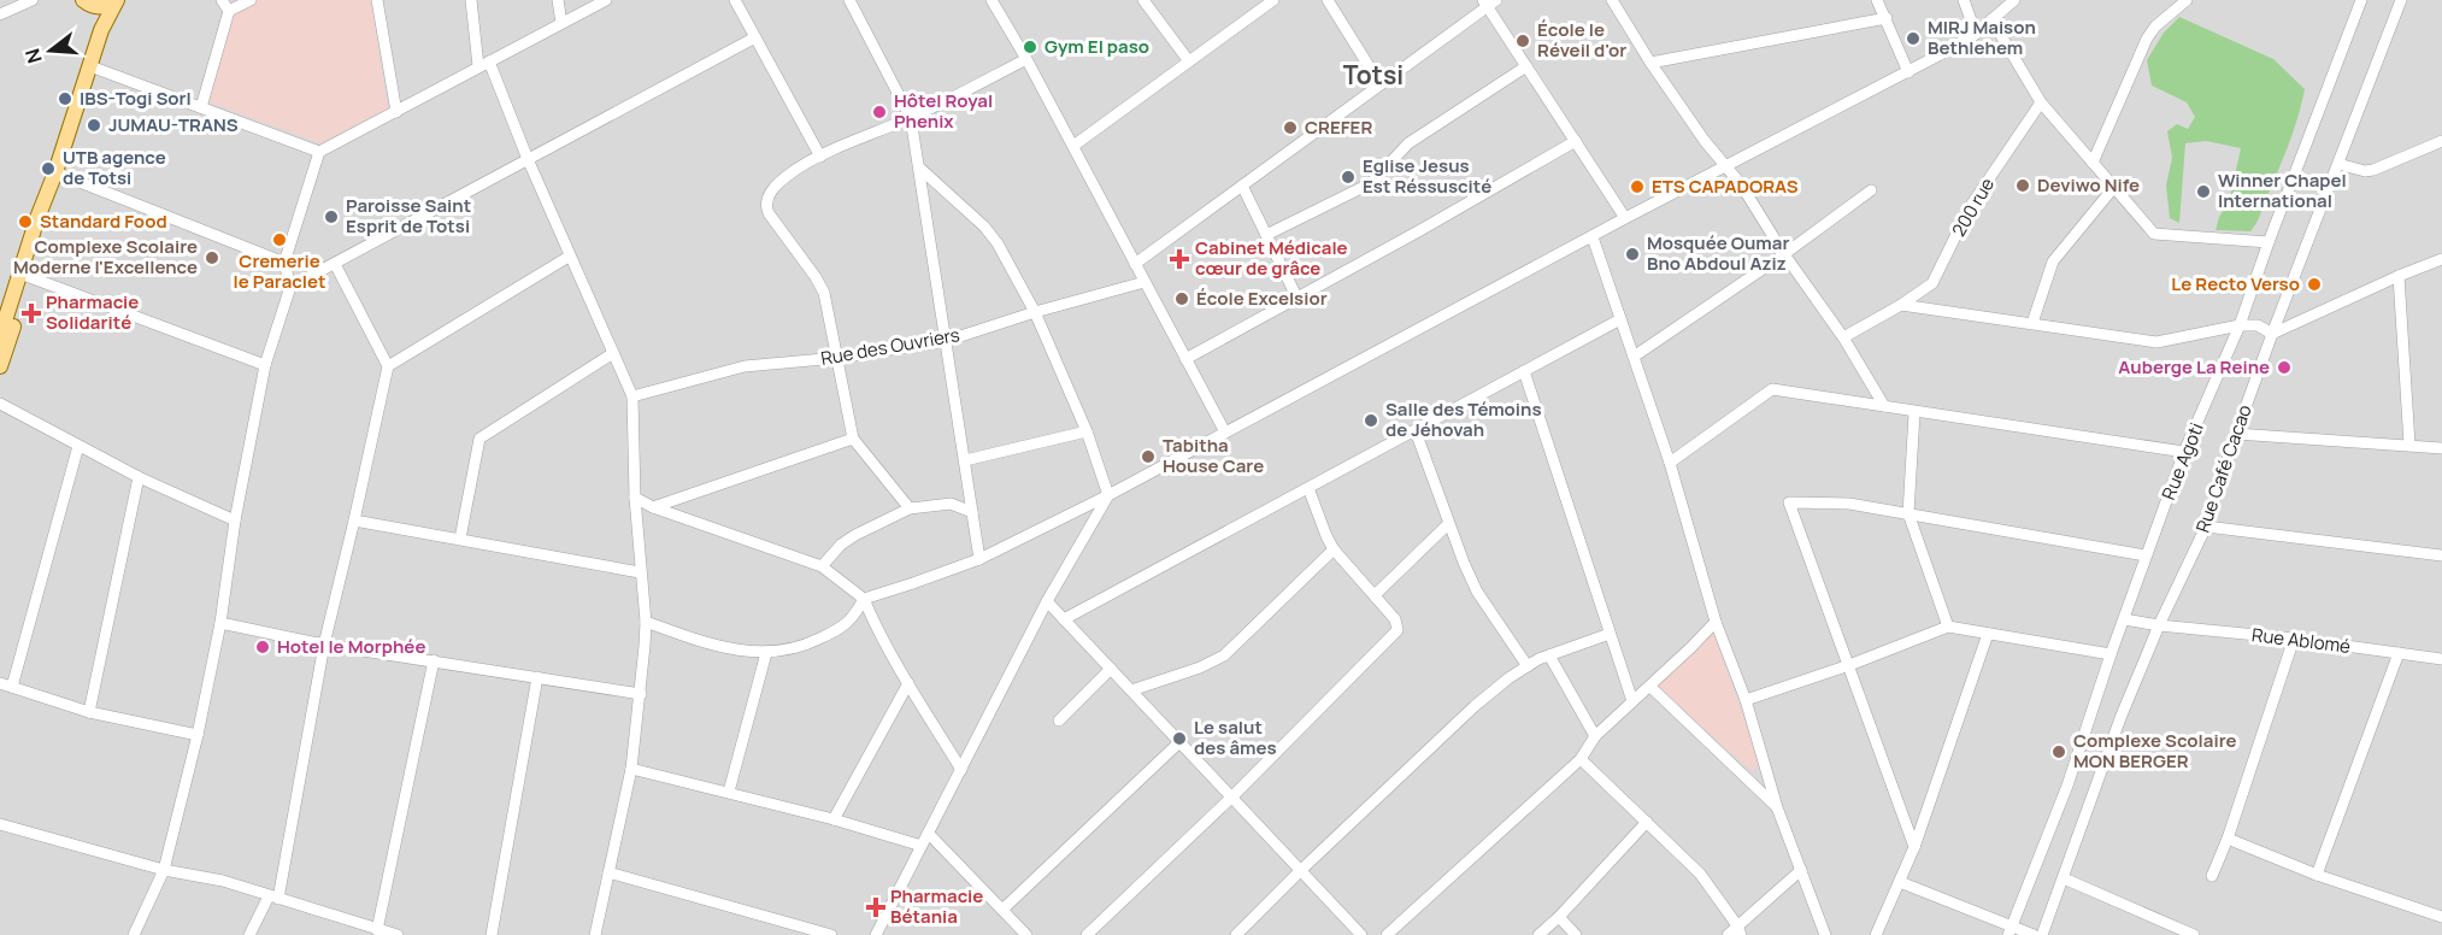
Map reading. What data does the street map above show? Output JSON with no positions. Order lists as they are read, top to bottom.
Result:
{
  "streets": {
    "street": [
      "200 rue",
      "Rue des Ouvriers",
      "Rue Agoti",
      "Rue Café Cacao",
      "Rue Ablomé"
    ]
  },
  "crossings": [
    ["Rue Agoti", "Rue Ablomé"],
    ["Rue Café Cacao", "Rue Ablomé"]
  ],
  "districts": ["Totsi"],
  "places": {
    "other": [
      "MIRJ Maison Bethlehem",
      "École le Réveil d'or",
      "Gym El paso",
      "IBS-Togi Sorl",
      "Hôtel Royal Phenix",
      "JUMAU-TRANS",
      "CREFER",
      "UTB agence de Totsi",
      "Eglise Jesus Est Réssuscité",
      "Deviwo Nife",
      "ETS CAPADORAS",
      "Winner Chapel International",
      "Paroisse Saint Esprit de Totsi",
      "Standard Food",
      "Cremerie le Paraclet",
      "Mosquée Oumar Bno Abdoul Aziz",
      "Complexe Scolaire Moderne l'Excellence",
      "Le Recto Verso",
      "École Excelsior",
      "Auberge La Reine",
      "Salle des Témoins de Jéhovah",
      "Tabitha House Care",
      "Hotel le Morphée",
      "Le salut des âmes",
      "Complexe Scolaire MON BERGER"
    ],
    "health": ["Cabinet Médicale cœur de grâce", "Pharmacie Solidarité", "Pharmacie Bétania"]
  },
  "north": "left"
}
